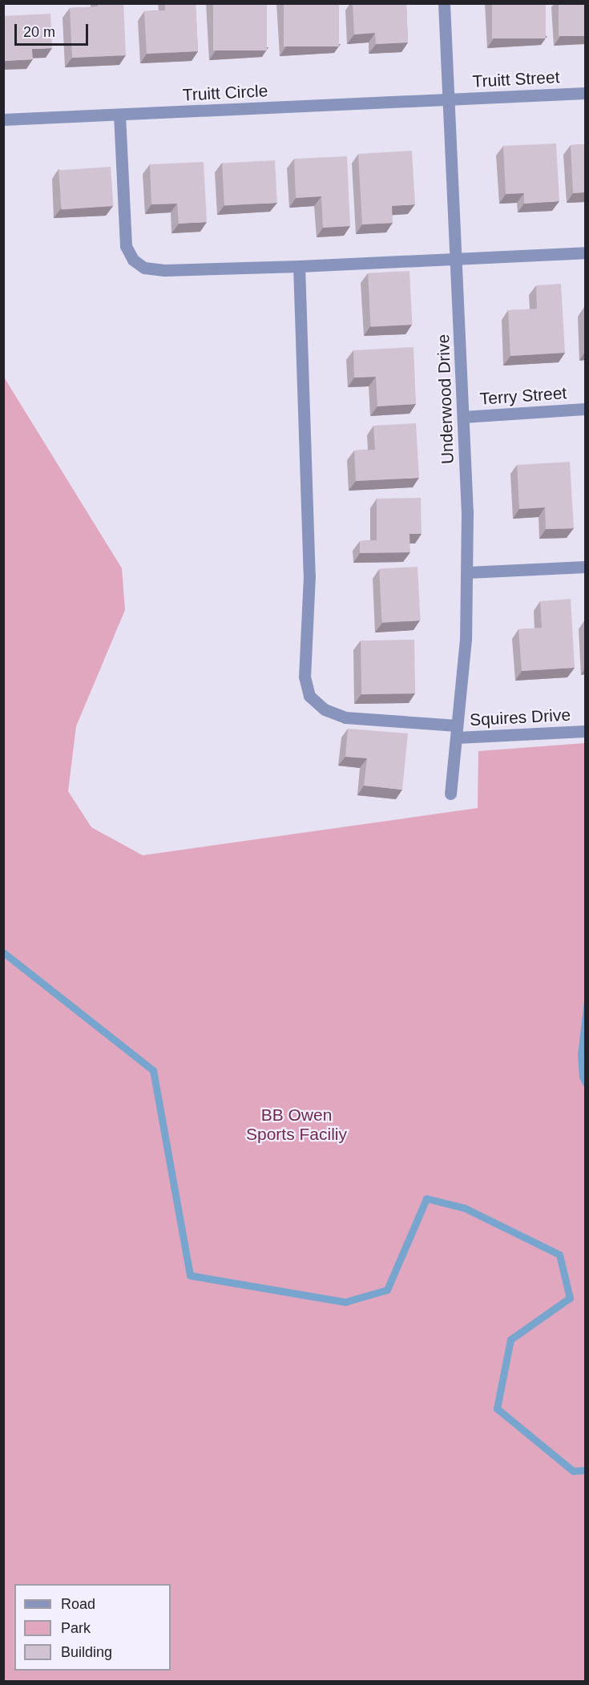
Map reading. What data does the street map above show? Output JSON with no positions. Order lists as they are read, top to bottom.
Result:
{
  "streets": {
    "street": [
      "Truitt Street",
      "Truitt Circle",
      "Terry Street",
      "Underwood Drive",
      "Squires Drive"
    ]
  },
  "crossings": [
    ["Truitt Street", "Truitt Circle"],
    ["Truitt Street", "Underwood Drive"],
    ["Truitt Circle", "Underwood Drive"],
    ["Terry Street", "Underwood Drive"],
    ["Underwood Drive", "Squires Drive"]
  ],
  "parks": ["BB Owen Sports Faciliy"],
  "legend": ["Road", "Park", "Building"],
  "scale_bar": "20 m"
}
